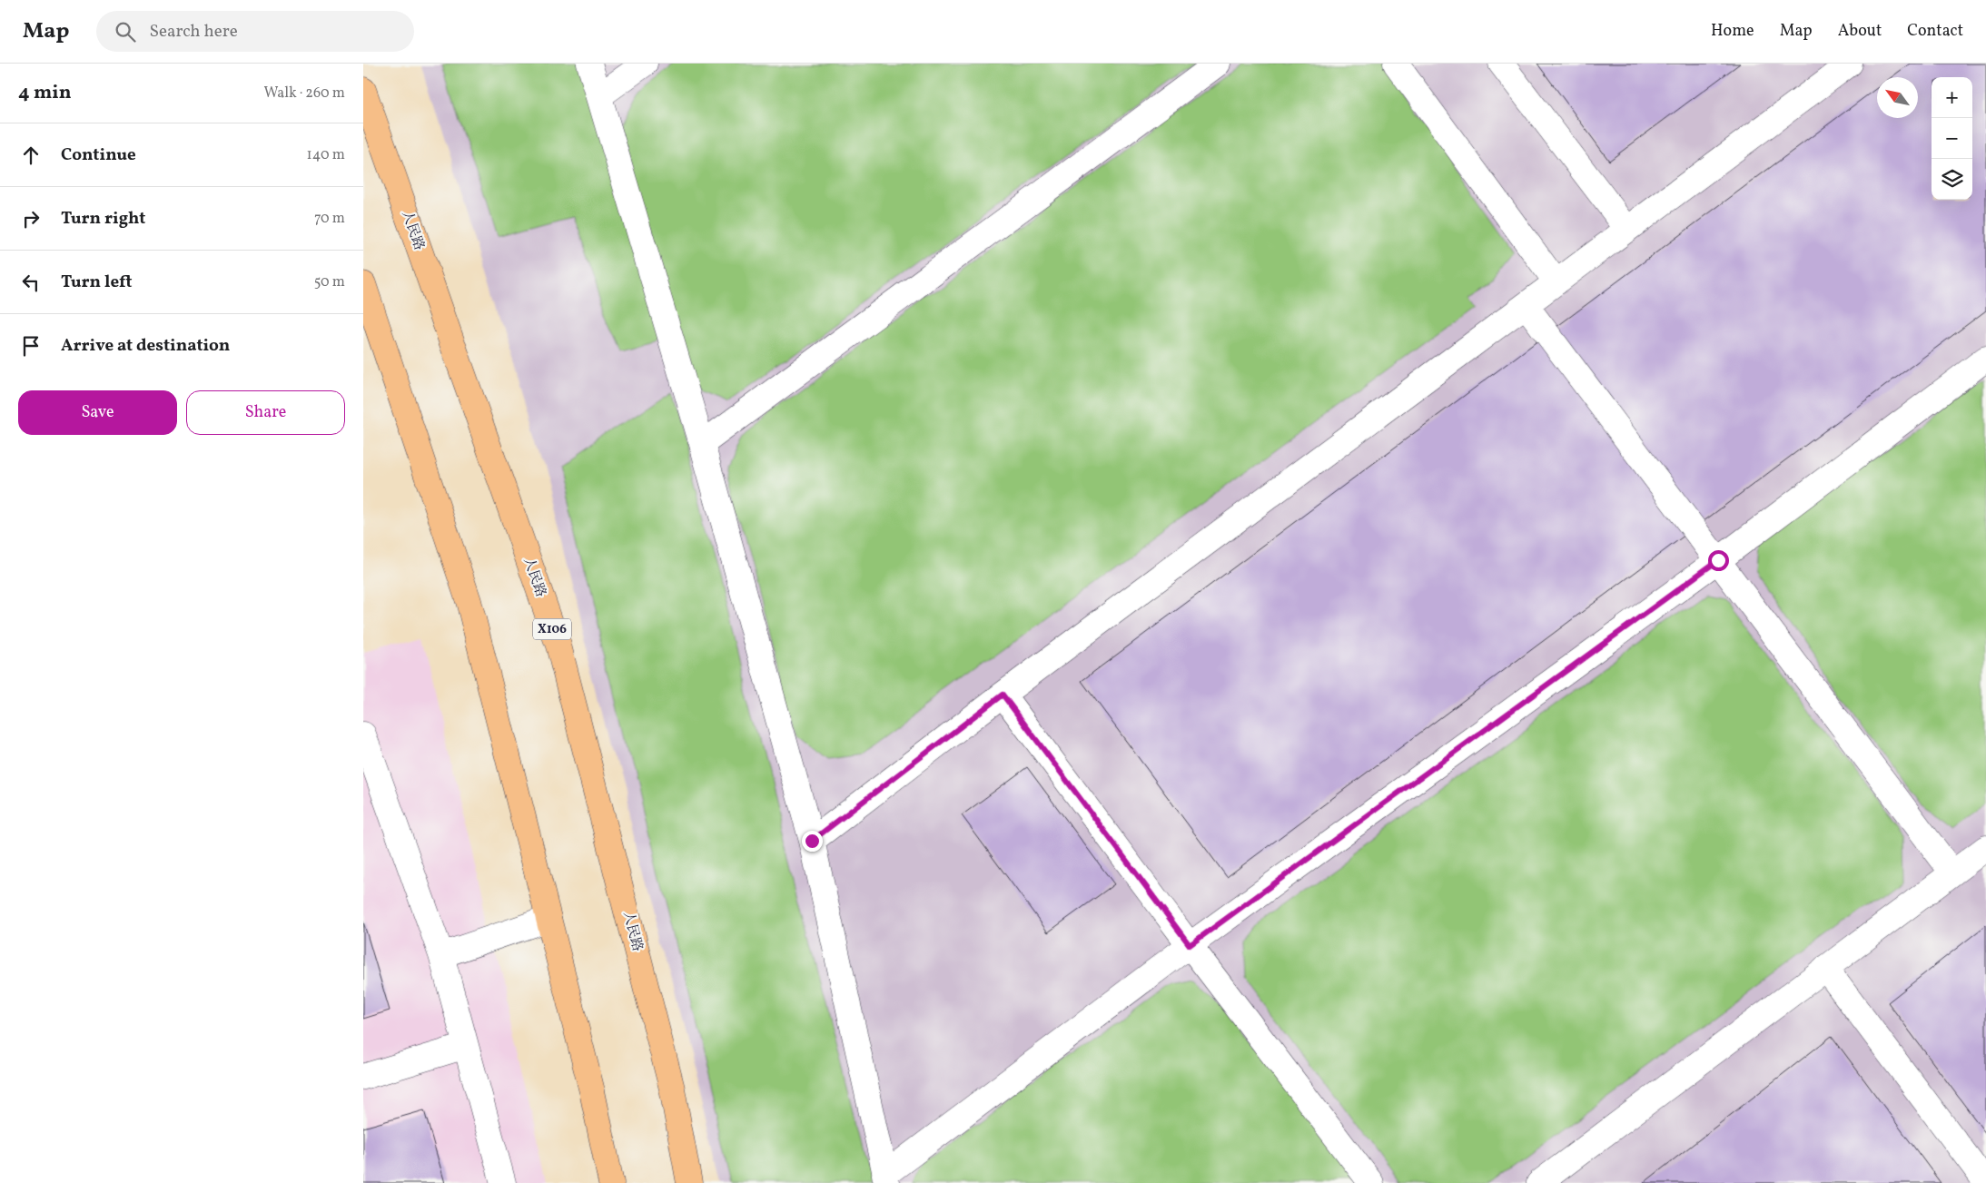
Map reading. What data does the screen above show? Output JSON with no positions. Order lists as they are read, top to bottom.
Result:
{
  "streets": {
    "main road": ["人民路", "X106"]
  },
  "north": "top left",
  "page": {
    "header": "Map",
    "search": "Search here",
    "nav": [
      "Home",
      "Map",
      "About",
      "Contact"
    ],
    "heading": ["4 min", "Walk · 260 m"],
    "map_buttons": ["+", "−"],
    "list": [
      ["Continue", "140 m"],
      ["Turn right", "70 m"],
      ["Turn left", "50 m"],
      "Arrive at destination"
    ],
    "buttons": ["Save", "Share"]
  }
}
